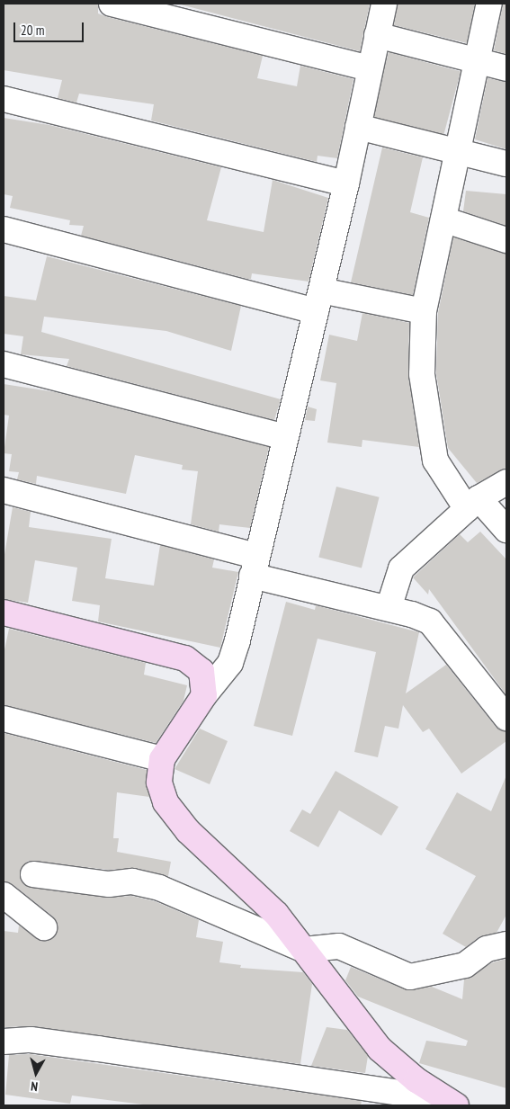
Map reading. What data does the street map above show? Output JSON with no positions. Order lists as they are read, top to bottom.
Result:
{
  "scale_bar": "20 m",
  "north": "bottom"
}
